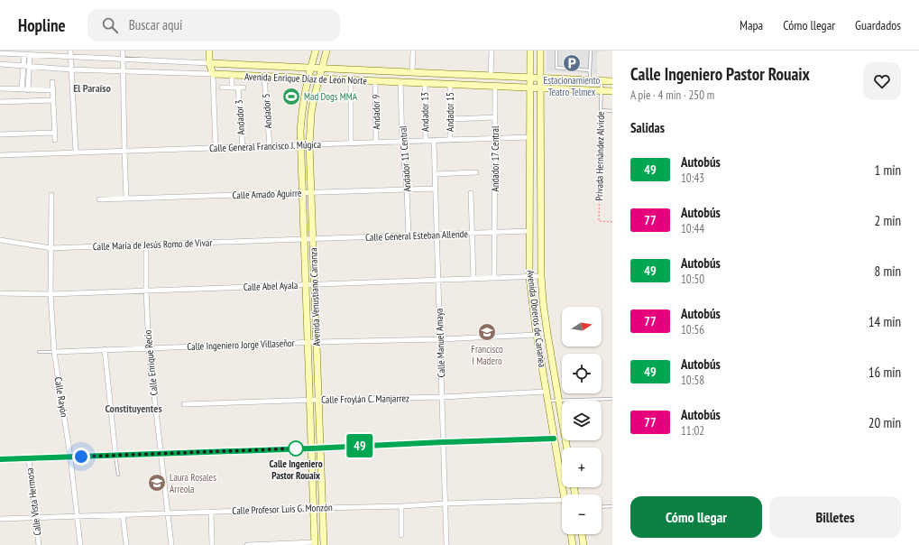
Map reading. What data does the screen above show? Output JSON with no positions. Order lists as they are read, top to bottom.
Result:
{
  "streets": {
    "street": [
      "Avenida Enrique Díaz de León Norte",
      "Andador 5",
      "Andador 9",
      "Andador 13",
      "Andador 15",
      "Andador 3",
      "Calle General Francisco J. Múgica",
      "Andador 11 Central",
      "Andador 17 Central",
      "Calle Amado Aguirre",
      "Calle General Esteban Allende",
      "Calle María de Jesús Romo de Vivar",
      "Calle Abel Ayala",
      "Avenida Venustiano Carranza",
      "Avenida Obreros de Cananea",
      "Calle Manuel Amaya",
      "Calle Ingeniero Jorge Villaseñor",
      "Calle Enrique Recio",
      "Calle Rayón",
      "Calle Froylán C. Manjarrez",
      "Calle Vista Hermosa",
      "Calle Profesor Luis G. Monzón"
    ],
    "lane": ["Privada Hernández Alvirde"]
  },
  "crossings": [
    ["Avenida Enrique Díaz de León Norte", "Andador 5"],
    ["Avenida Enrique Díaz de León Norte", "Andador 9"],
    ["Avenida Enrique Díaz de León Norte", "Andador 13"],
    ["Avenida Enrique Díaz de León Norte", "Andador 15"],
    ["Avenida Enrique Díaz de León Norte", "Andador 3"],
    ["Avenida Enrique Díaz de León Norte", "Privada Hernández Alvirde"],
    ["Avenida Enrique Díaz de León Norte", "Andador 11 Central"],
    ["Avenida Enrique Díaz de León Norte", "Andador 17 Central"],
    ["Avenida Enrique Díaz de León Norte", "Avenida Venustiano Carranza"],
    ["Avenida Enrique Díaz de León Norte", "Avenida Obreros de Cananea"],
    ["Andador 5", "Calle General Francisco J. Múgica"],
    ["Andador 9", "Calle General Francisco J. Múgica"],
    ["Andador 13", "Calle General Francisco J. Múgica"],
    ["Andador 15", "Calle General Francisco J. Múgica"],
    ["Andador 3", "Calle General Francisco J. Múgica"],
    ["Calle General Francisco J. Múgica", "Andador 11 Central"],
    ["Calle General Francisco J. Múgica", "Andador 17 Central"],
    ["Calle General Francisco J. Múgica", "Avenida Venustiano Carranza"],
    ["Calle General Francisco J. Múgica", "Avenida Obreros de Cananea"],
    ["Calle General Francisco J. Múgica", "Calle Manuel Amaya"],
    ["Andador 11 Central", "Calle Amado Aguirre"],
    ["Andador 11 Central", "Calle General Esteban Allende"],
    ["Andador 17 Central", "Calle General Esteban Allende"],
    ["Andador 17 Central", "Calle Abel Ayala"],
    ["Calle Amado Aguirre", "Avenida Venustiano Carranza"],
    ["Calle Amado Aguirre", "Calle Manuel Amaya"],
    ["Calle General Esteban Allende", "Calle María de Jesús Romo de Vivar"],
    ["Calle General Esteban Allende", "Avenida Venustiano Carranza"],
    ["Calle General Esteban Allende", "Avenida Obreros de Cananea"],
    ["Calle General Esteban Allende", "Calle Manuel Amaya"],
    ["Calle María de Jesús Romo de Vivar", "Avenida Venustiano Carranza"],
    ["Calle María de Jesús Romo de Vivar", "Calle Enrique Recio"],
    ["Calle María de Jesús Romo de Vivar", "Calle Rayón"],
    ["Calle Abel Ayala", "Avenida Venustiano Carranza"],
    ["Calle Abel Ayala", "Avenida Obreros de Cananea"],
    ["Calle Abel Ayala", "Calle Manuel Amaya"],
    ["Calle Abel Ayala", "Calle Enrique Recio"],
    ["Calle Abel Ayala", "Calle Rayón"],
    ["Avenida Venustiano Carranza", "Calle Ingeniero Jorge Villaseñor"],
    ["Avenida Venustiano Carranza", "Calle Froylán C. Manjarrez"],
    ["Avenida Venustiano Carranza", "Calle Profesor Luis G. Monzón"],
    ["Avenida Obreros de Cananea", "Calle Ingeniero Jorge Villaseñor"],
    ["Avenida Obreros de Cananea", "Calle Froylán C. Manjarrez"],
    ["Calle Manuel Amaya", "Calle Ingeniero Jorge Villaseñor"],
    ["Calle Manuel Amaya", "Calle Froylán C. Manjarrez"],
    ["Calle Manuel Amaya", "Calle Profesor Luis G. Monzón"],
    ["Calle Ingeniero Jorge Villaseñor", "Calle Enrique Recio"],
    ["Calle Ingeniero Jorge Villaseñor", "Calle Rayón"],
    ["Calle Enrique Recio", "Calle Profesor Luis G. Monzón"],
    ["Calle Rayón", "Calle Profesor Luis G. Monzón"],
    ["Calle Vista Hermosa", "Calle Profesor Luis G. Monzón"]
  ],
  "districts": ["El Paraíso", "Constituyentes"],
  "places": {
    "parking": ["Estacionamiento Teatro Telmex"],
    "sports": ["Mad Dogs MMA"],
    "school or university": ["Francisco I Madero", "Laura Rosales Arreola"],
    "other": ["Calle Ingeniero Pastor Rouaix"]
  },
  "lines": ["bus line 49"],
  "north": "right",
  "page": {
    "header": "Hopline",
    "search": "Buscar aquí",
    "nav": ["Mapa", "Cómo llegar", "Guardados"],
    "on_map": "49",
    "heading": [
      ["Calle Ingeniero Pastor Rouaix", "A pie · 4 min · 250 m"],
      "Salidas"
    ],
    "list": [
      {
        "mark": "49",
        "name": "Autobús",
        "note": "10:43",
        "value": "1 min"
      },
      {
        "mark": "77",
        "name": "Autobús",
        "note": "10:44",
        "value": "2 min"
      },
      {
        "mark": "49",
        "name": "Autobús",
        "note": "10:50",
        "value": "8 min"
      },
      {
        "mark": "77",
        "name": "Autobús",
        "note": "10:56",
        "value": "14 min"
      },
      {
        "mark": "49",
        "name": "Autobús",
        "note": "10:58",
        "value": "16 min"
      },
      {
        "mark": "77",
        "name": "Autobús",
        "note": "11:02",
        "value": "20 min"
      }
    ],
    "map_buttons": ["+", "−"],
    "buttons": ["Cómo llegar", "Billetes"]
  }
}
